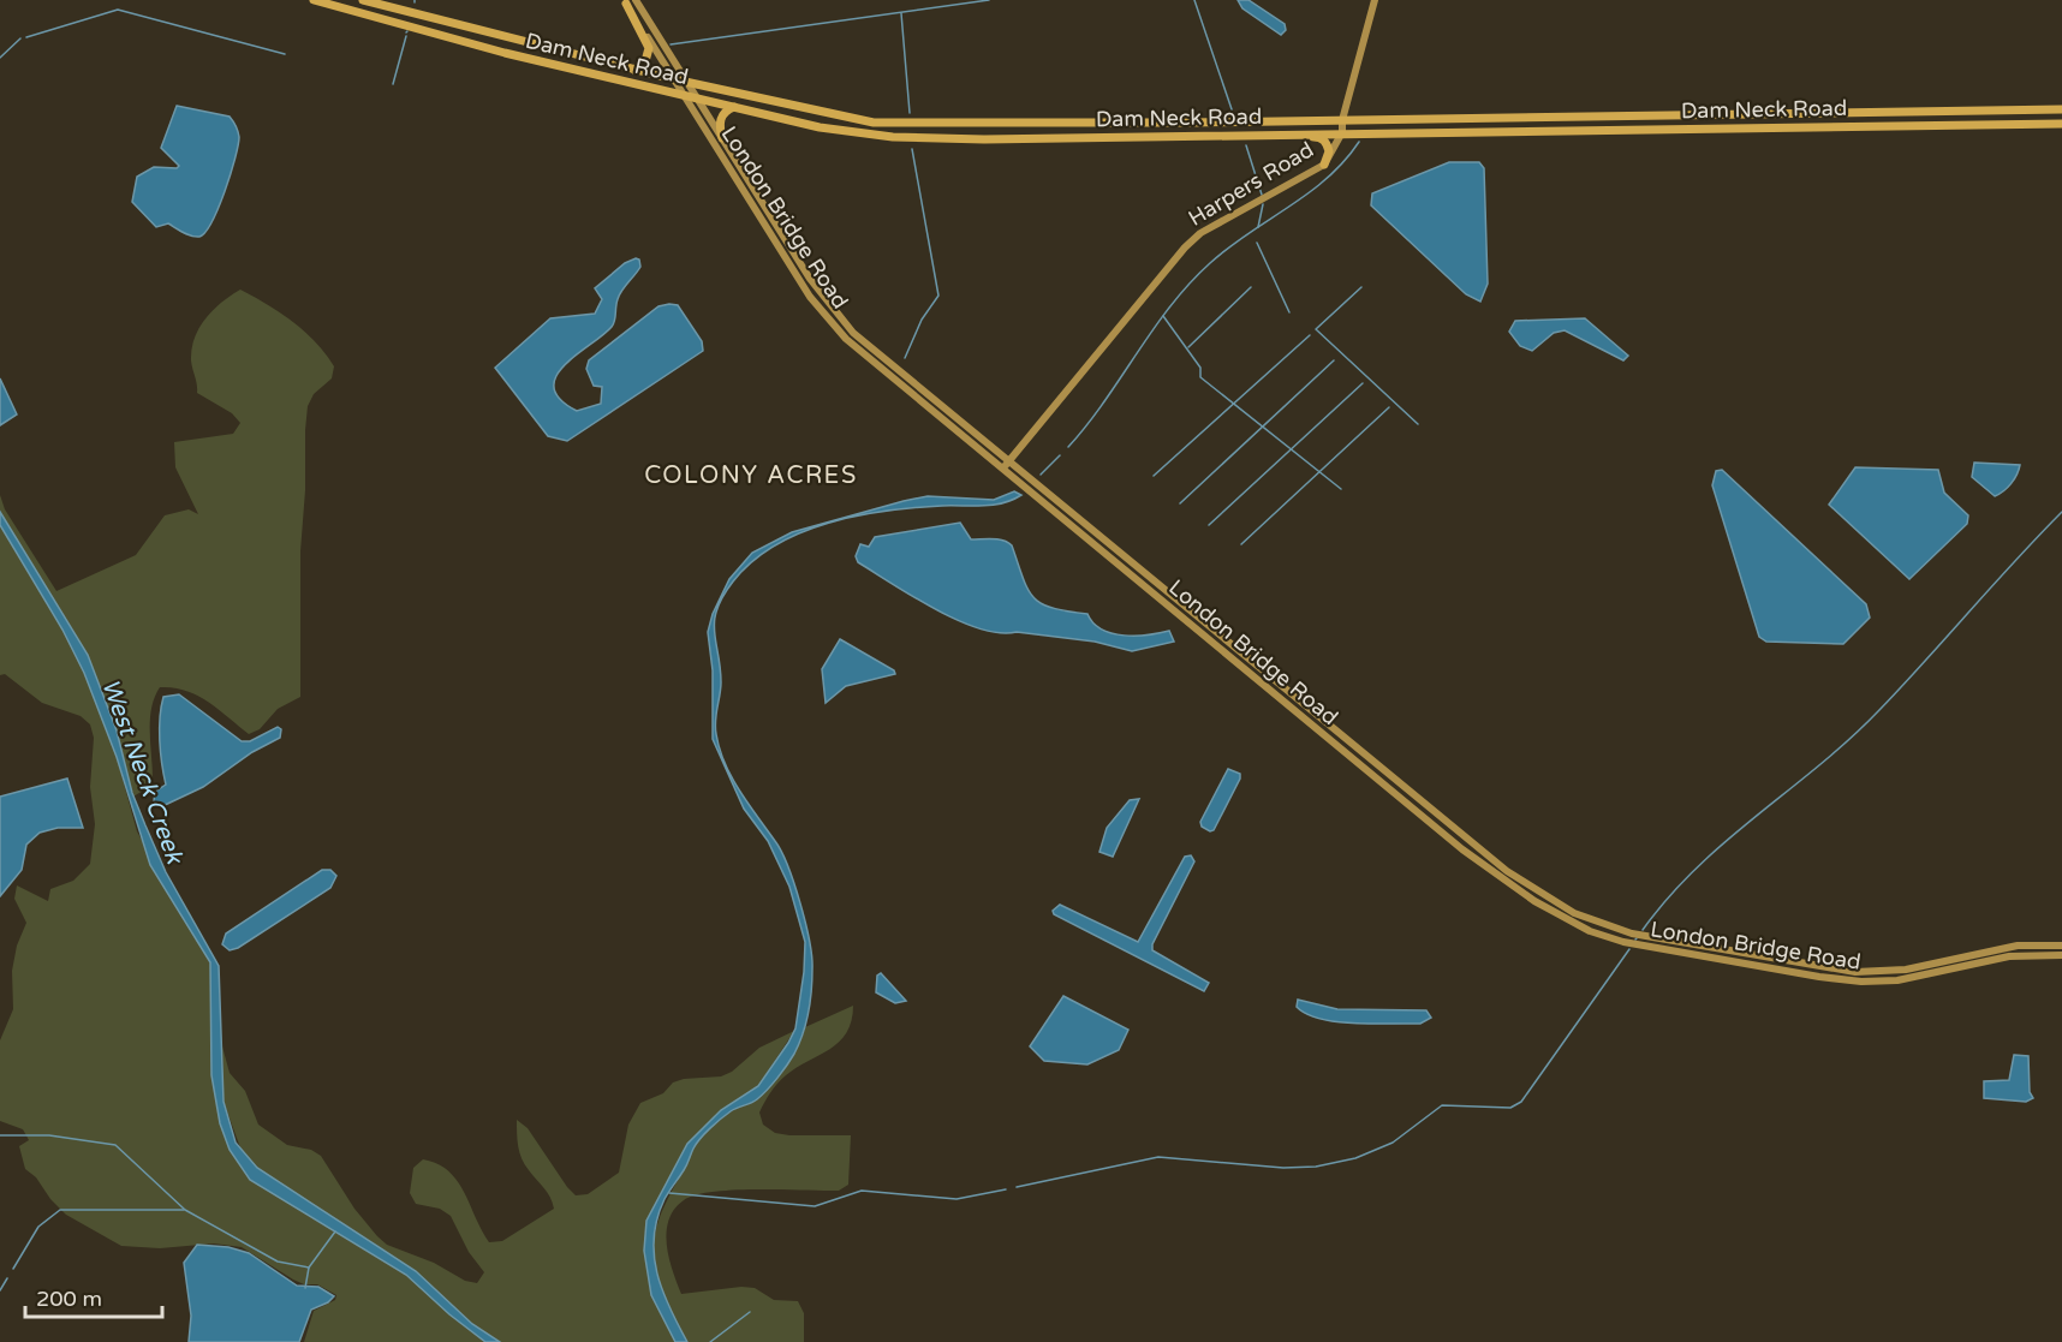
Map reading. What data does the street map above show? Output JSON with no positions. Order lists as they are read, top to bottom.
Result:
{
  "streets": {
    "main road": ["Dam Neck Road", "Harpers Road", "London Bridge Road"]
  },
  "crossings": [
    ["Dam Neck Road", "Harpers Road"],
    ["Dam Neck Road", "London Bridge Road"],
    ["Harpers Road", "London Bridge Road"]
  ],
  "districts": ["COLONY ACRES"],
  "water": ["West Neck Creek"],
  "scale_bar": "200 m"
}
